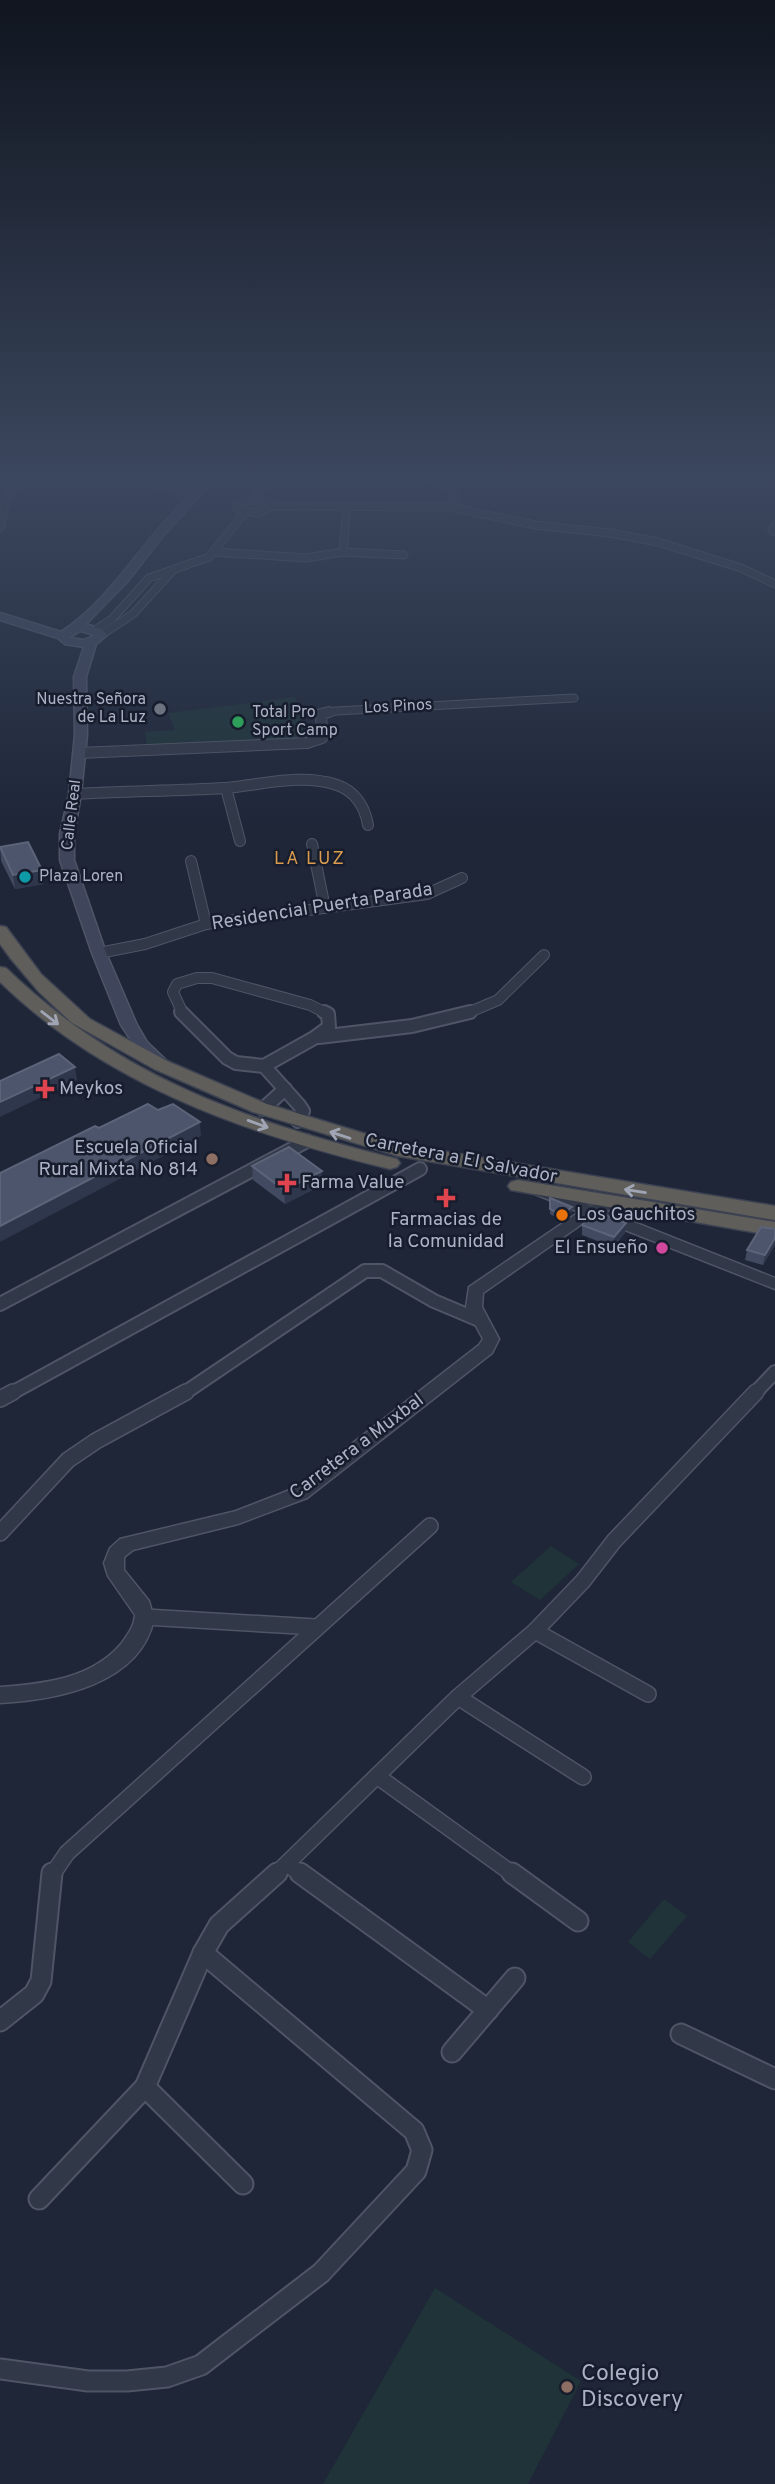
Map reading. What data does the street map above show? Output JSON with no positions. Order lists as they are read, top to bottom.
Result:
{
  "streets": {
    "highway": ["Carretera a El Salvador"],
    "main road": ["Calle Real"],
    "street": ["Los Pinos", "Residencial Puerta Parada", "Carretera a Muxbal"]
  },
  "crossings": [
    ["Los Pinos", "Calle Real"],
    ["Calle Real", "Residencial Puerta Parada"],
    ["Calle Real", "Carretera a El Salvador"],
    ["Carretera a El Salvador", "Carretera a Muxbal"]
  ],
  "districts": ["LA LUZ"],
  "places": {
    "other": [
      "Nuestra Señora de La Luz",
      "Total Pro Sport Camp",
      "Plaza Loren",
      "Escuela Oficial Rural Mixta No 814",
      "Los Gauchitos",
      "El Ensueño",
      "Colegio Discovery"
    ],
    "health": ["Meykos", "Farma Value", "Farmacias de la Comunidad"]
  }
}
